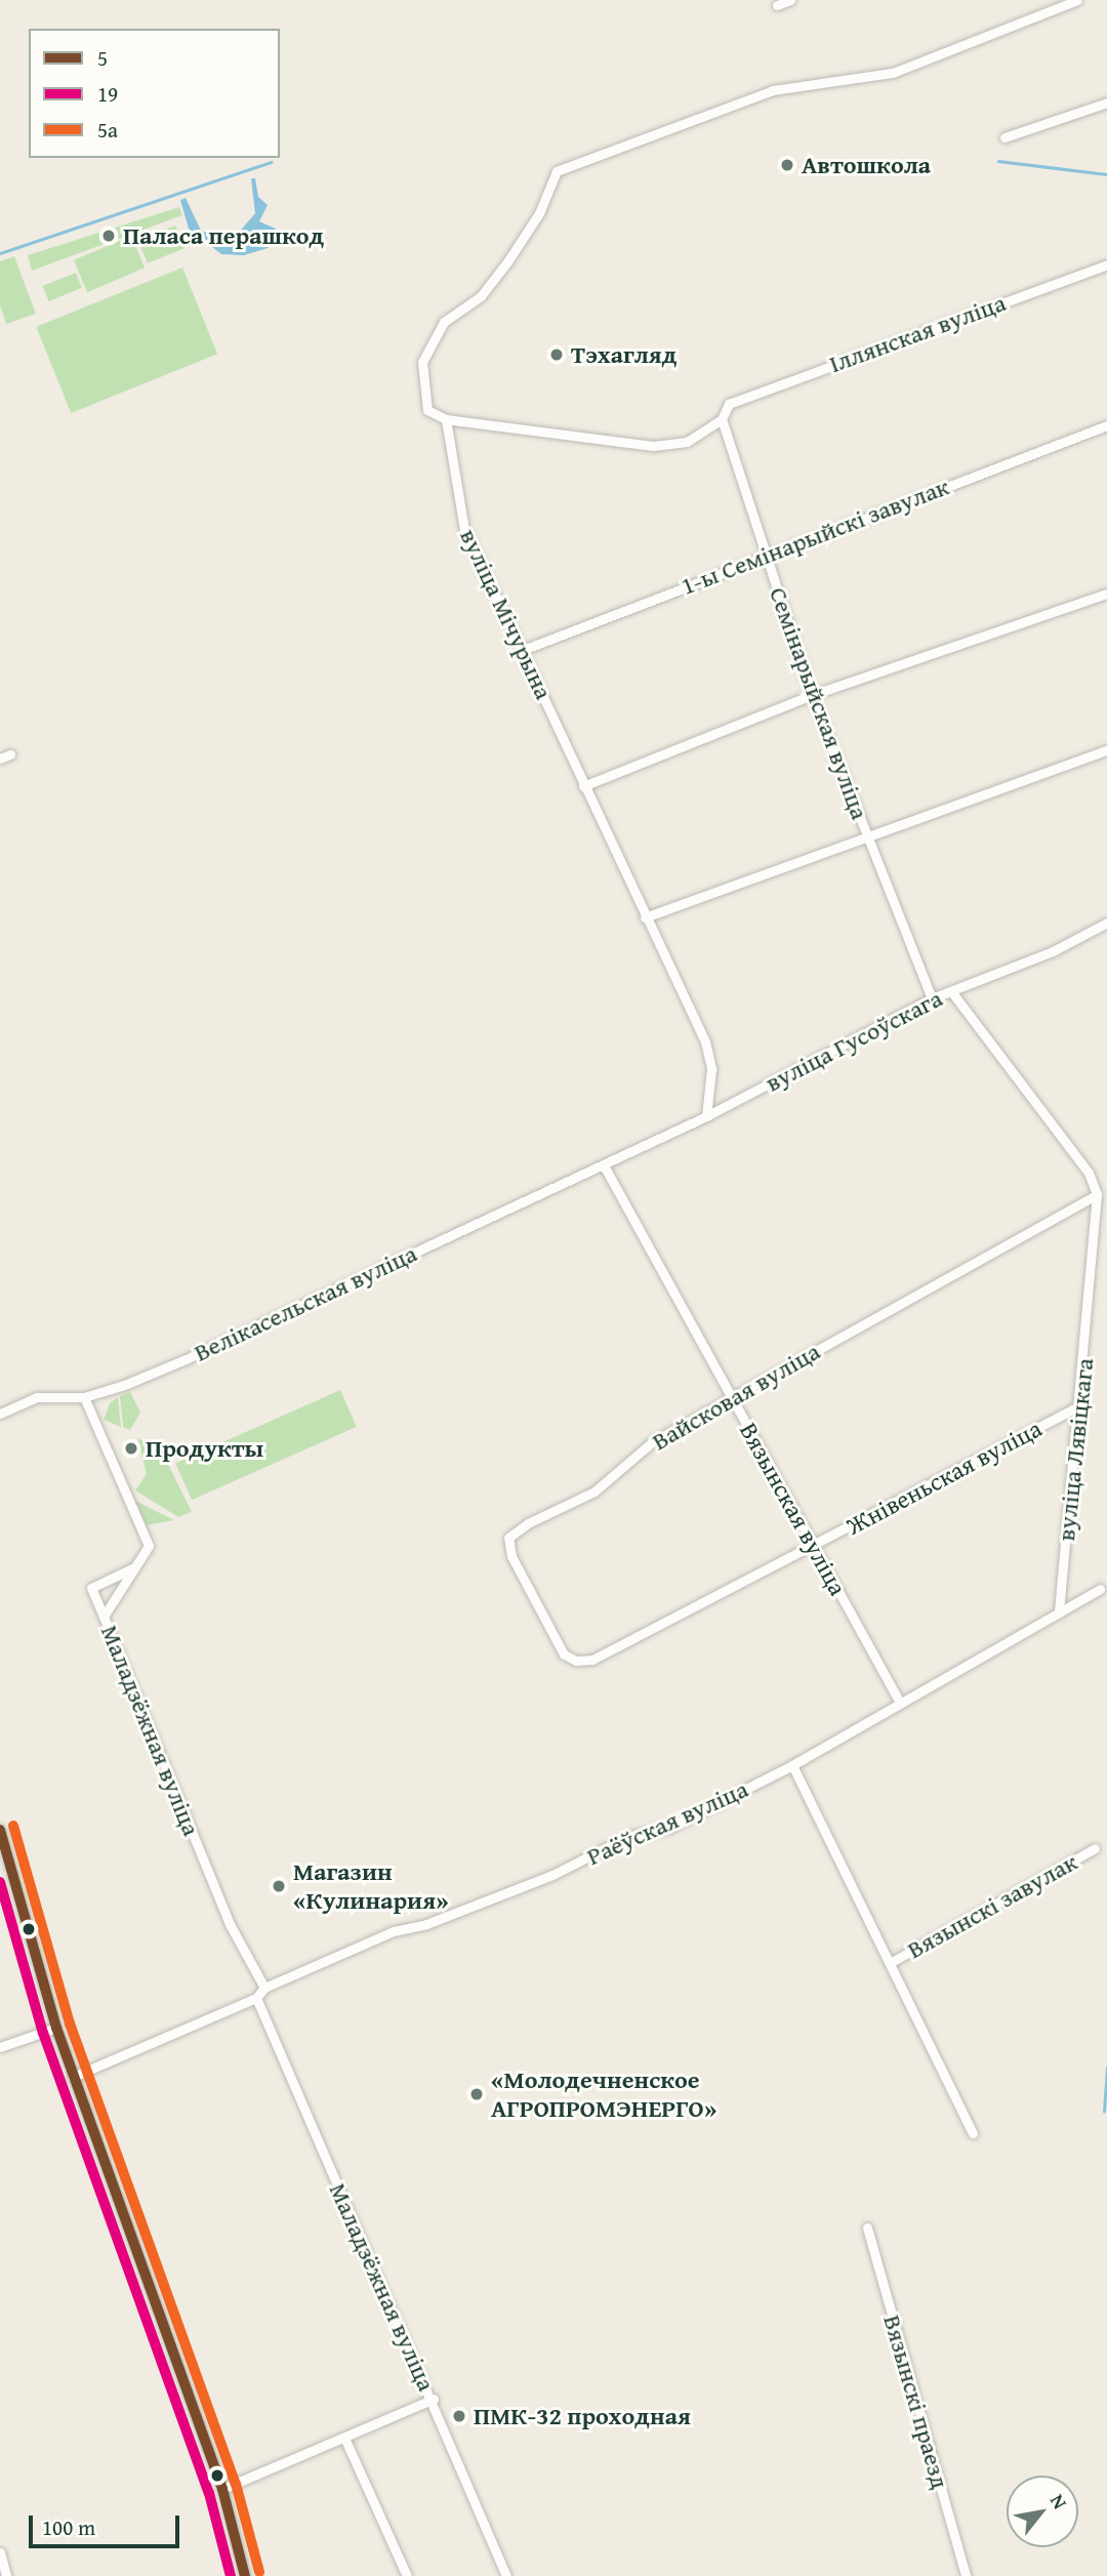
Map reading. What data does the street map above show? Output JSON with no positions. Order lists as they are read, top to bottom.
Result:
{
  "streets": {
    "street": [
      "Іллянская вуліца",
      "1-ы Семінарыйскі завулак",
      "вуліца Мічурына",
      "Семінарыйская вуліца",
      "вуліца Гусоўскага",
      "Велікасельская вуліца",
      "Вайсковая вуліца",
      "вуліца Лявіцкага",
      "Жнівеньская вуліца",
      "Вязынская вуліца",
      "Маладзёжная вуліца",
      "Раёўская вуліца",
      "Вязынскі завулак",
      "Вязынскі праезд"
    ]
  },
  "crossings": [
    ["Іллянская вуліца", "Семінарыйская вуліца"],
    ["1-ы Семінарыйскі завулак", "вуліца Мічурына"],
    ["1-ы Семінарыйскі завулак", "Семінарыйская вуліца"],
    ["вуліца Мічурына", "вуліца Гусоўскага"],
    ["Семінарыйская вуліца", "вуліца Гусоўскага"],
    ["вуліца Гусоўскага", "Велікасельская вуліца"],
    ["вуліца Гусоўскага", "Вязынская вуліца"],
    ["Велікасельская вуліца", "Вязынская вуліца"],
    ["Велікасельская вуліца", "Маладзёжная вуліца"],
    ["Вайсковая вуліца", "вуліца Лявіцкага"],
    ["Вайсковая вуліца", "Жнівеньская вуліца"],
    ["Вайсковая вуліца", "Вязынская вуліца"],
    ["вуліца Лявіцкага", "Жнівеньская вуліца"],
    ["вуліца Лявіцкага", "Раёўская вуліца"],
    ["Жнівеньская вуліца", "Вязынская вуліца"],
    ["Вязынская вуліца", "Раёўская вуліца"],
    ["Маладзёжная вуліца", "Раёўская вуліца"]
  ],
  "places": [
    "Автошкола",
    "Паласа перашкод",
    "Тэхагляд",
    "Продукты",
    "Магазин «Кулинария»",
    "«Молодечненское АГРОПРОМЭНЕРГО»",
    "ПМК-32 проходная"
  ],
  "lines": ["transit line 5а", "transit line 5", "transit line 19"],
  "legend": ["5", "19", "5а"],
  "scale_bar": "100 m",
  "north": "top right"
}
